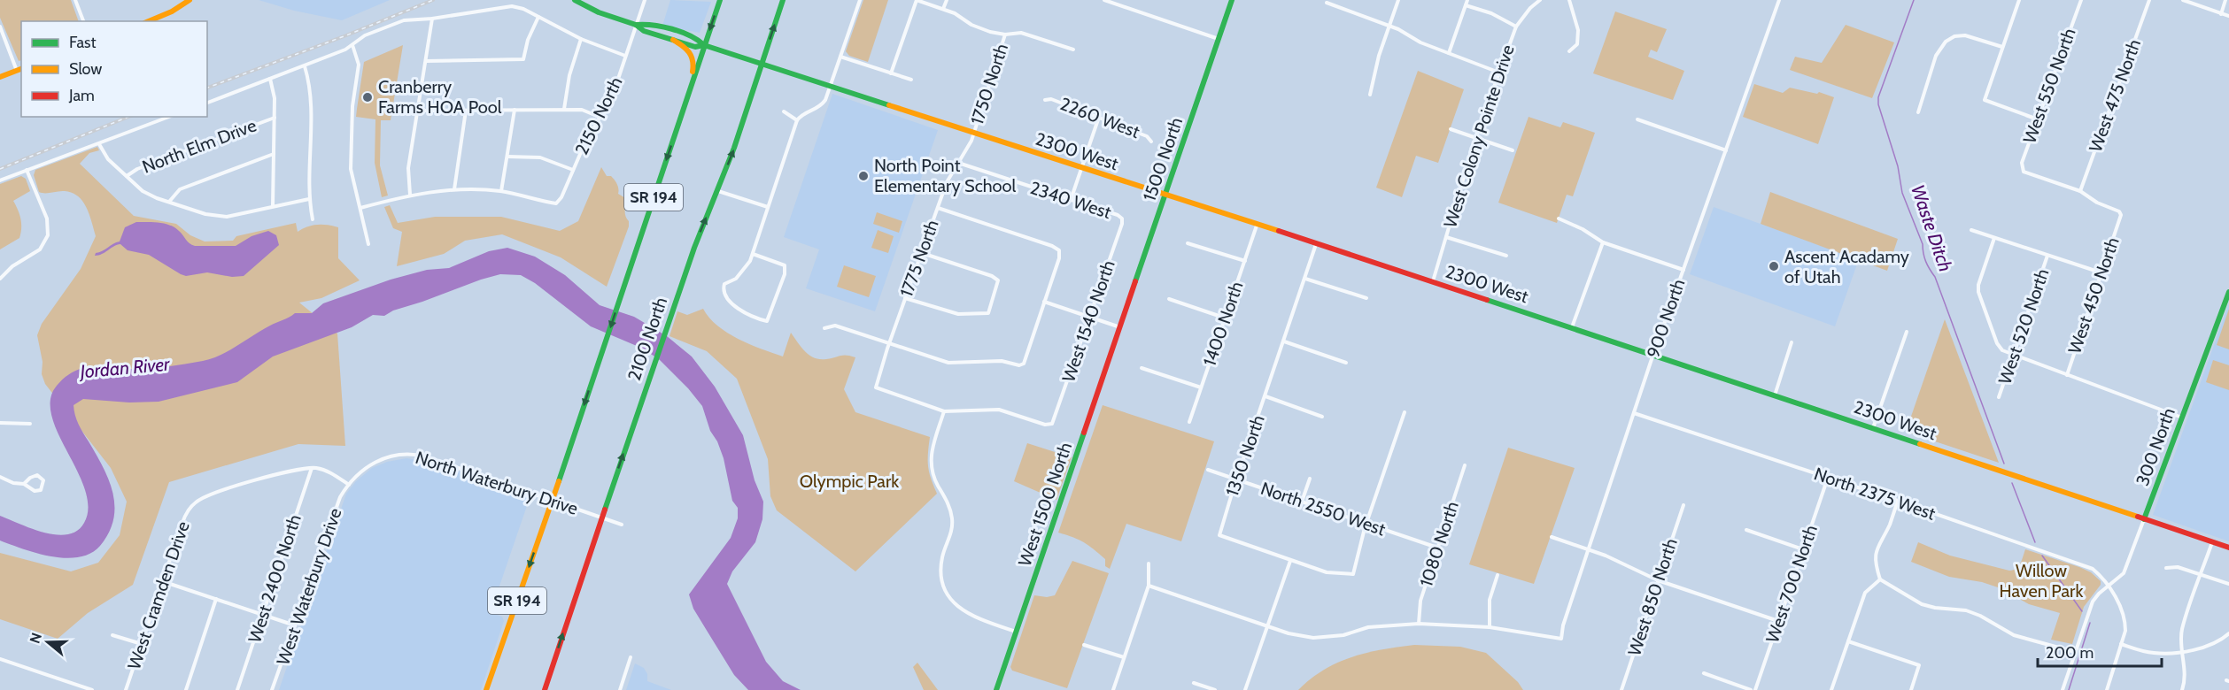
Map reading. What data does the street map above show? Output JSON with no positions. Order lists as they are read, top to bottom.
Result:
{
  "streets": {
    "main road": [
      "2300 West",
      "1500 North",
      "SR 194",
      "2100 North",
      "300 North",
      "West 1500 North"
    ],
    "street": [
      "1750 North",
      "West 550 North",
      "West 475 North",
      "2150 North",
      "2260 West",
      "West Colony Pointe Drive",
      "North Elm Drive",
      "2340 West",
      "1775 North",
      "West 450 North",
      "900 North",
      "West 1540 North",
      "1400 North",
      "West 520 North",
      "1350 North",
      "North Waterbury Drive",
      "North 2375 West",
      "North 2550 West",
      "1080 North",
      "West 2400 North",
      "West 700 North",
      "West Waterbury Drive",
      "West Cramden Drive",
      "West 850 North"
    ]
  },
  "crossings": [
    ["1750 North", "2300 West"],
    ["1750 North", "1775 North"],
    ["West 550 North", "West 475 North"],
    ["West 550 North", "West 450 North"],
    ["West 475 North", "West 450 North"],
    ["West Colony Pointe Drive", "2300 West"],
    ["2300 West", "1500 North"],
    ["2300 West", "SR 194"],
    ["2300 West", "1775 North"],
    ["2300 West", "900 North"],
    ["2300 West", "1400 North"],
    ["2300 West", "2100 North"],
    ["2300 West", "300 North"],
    ["2300 West", "1350 North"],
    ["1500 North", "West 1500 North"],
    ["2340 West", "1775 North"],
    ["2340 West", "West 1540 North"],
    ["1775 North", "West 1540 North"],
    ["900 North", "North 2375 West"],
    ["300 North", "North 2375 West"],
    ["1350 North", "North 2550 West"],
    ["North Waterbury Drive", "West Waterbury Drive"],
    ["North 2375 West", "West 700 North"],
    ["North 2550 West", "1080 North"],
    ["West 2400 North", "West Cramden Drive"]
  ],
  "one_way": ["2100 North"],
  "water": ["Waste Ditch", "Jordan River"],
  "parks": ["Olympic Park", "Willow Haven Park"],
  "places": ["Cranberry Farms HOA Pool", "North Point Elementary School", "Ascent Acadamy of Utah"],
  "legend": ["Fast", "Slow", "Jam"],
  "scale_bar": "200 m",
  "north": "left"
}
